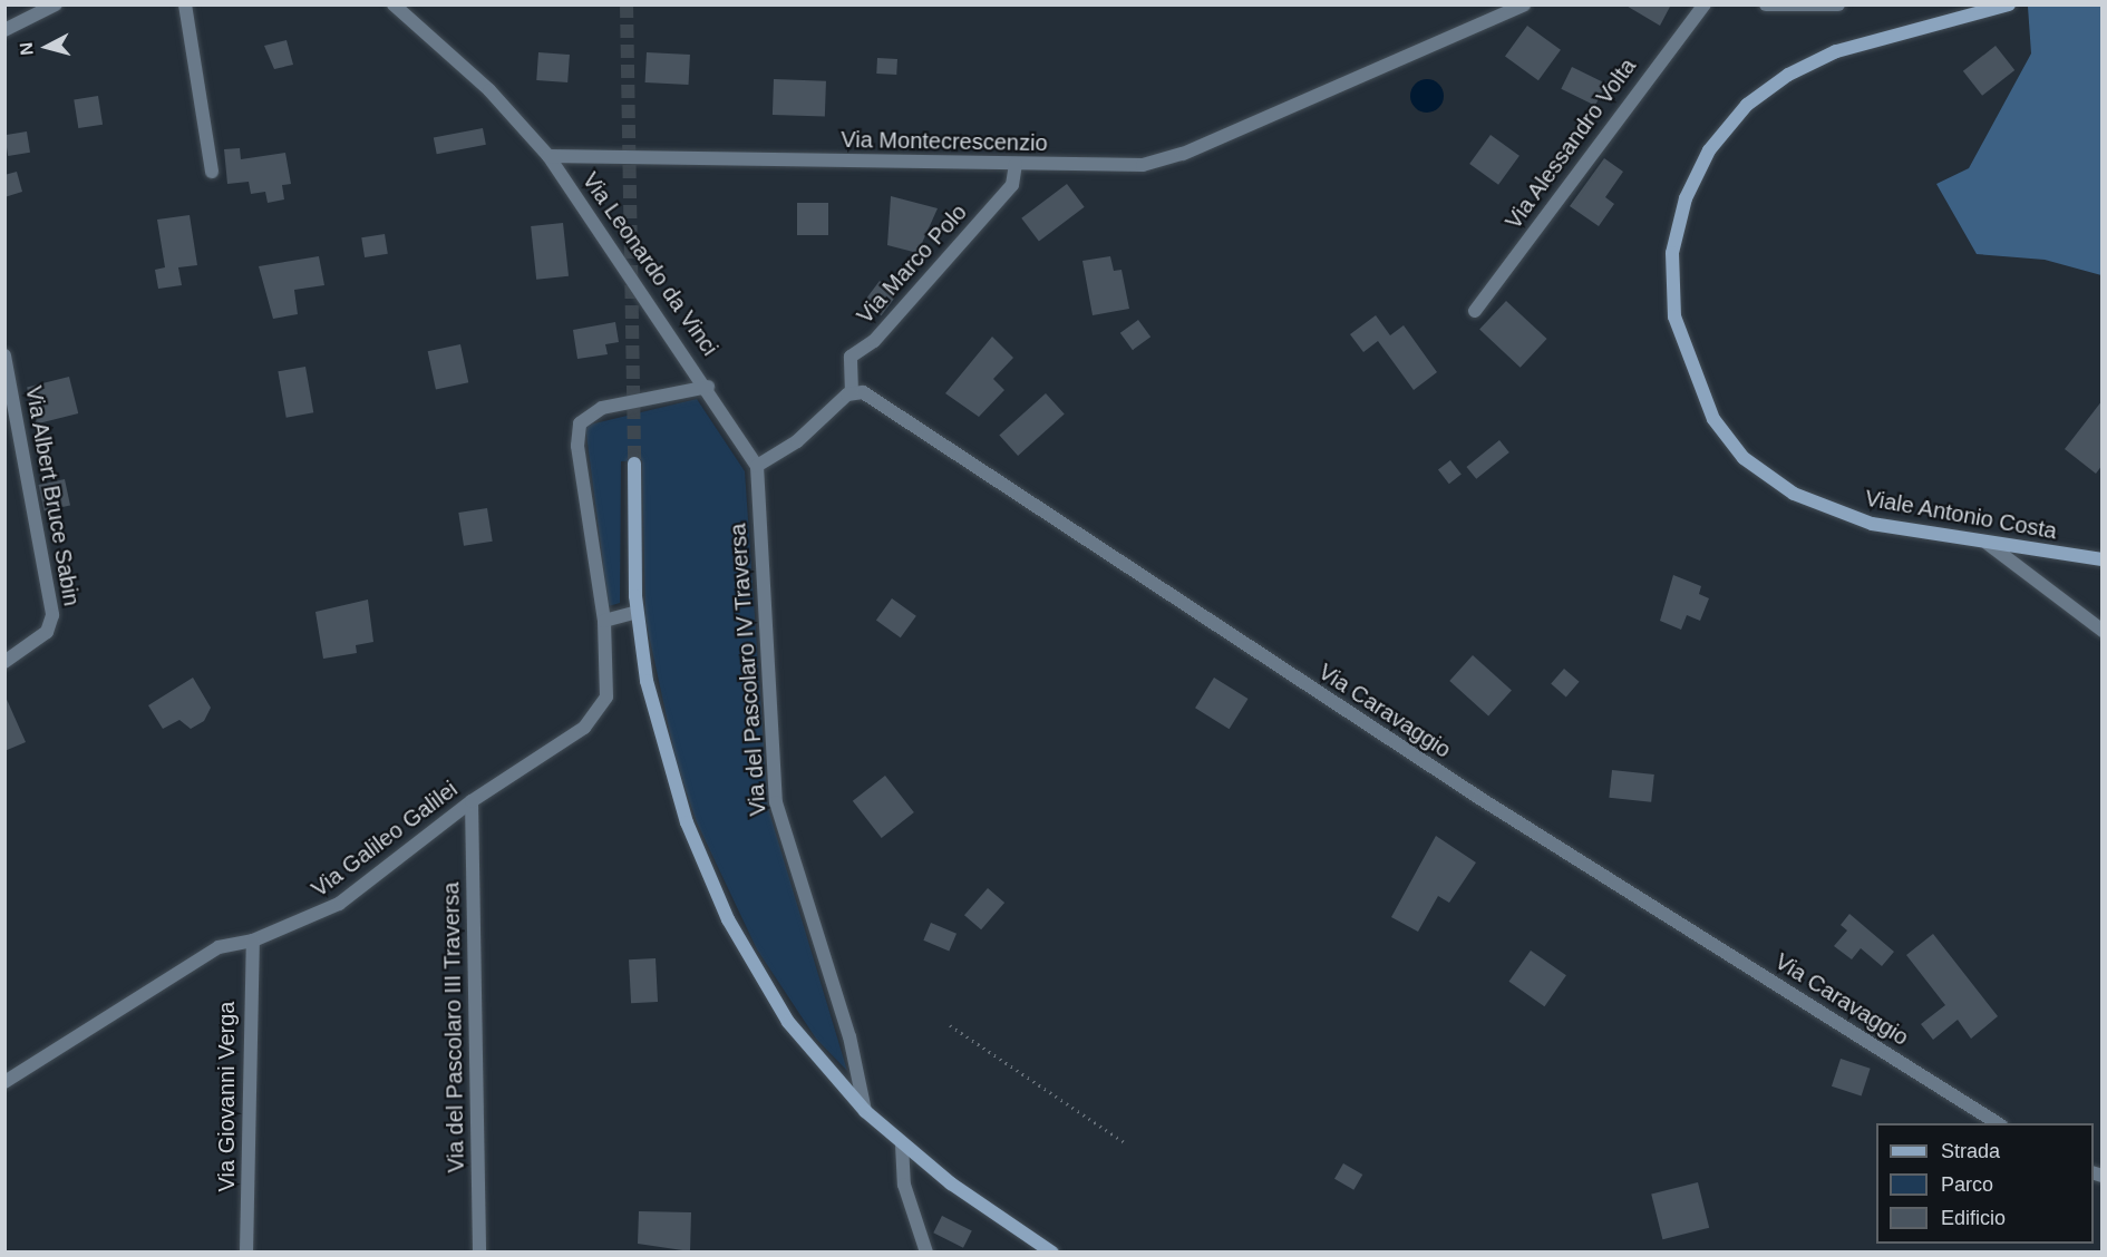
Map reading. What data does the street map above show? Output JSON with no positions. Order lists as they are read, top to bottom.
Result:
{
  "streets": {
    "main road": ["Viale Antonio Costa"],
    "street": [
      "Via Montecrescenzio",
      "Via Alessandro Volta",
      "Via Leonardo da Vinci",
      "Via Marco Polo",
      "Via Albert Bruce Sabin",
      "Via del Pascolaro IV Traversa",
      "Via Caravaggio",
      "Via Galileo Galilei",
      "Via del Pascolaro III Traversa",
      "Via Giovanni Verga"
    ]
  },
  "crossings": [
    ["Via Montecrescenzio", "Via Leonardo da Vinci"],
    ["Via Montecrescenzio", "Via Marco Polo"],
    ["Via Leonardo da Vinci", "Via del Pascolaro IV Traversa"],
    ["Via Leonardo da Vinci", "Via Galileo Galilei"],
    ["Via Marco Polo", "Via Caravaggio"],
    ["Via Galileo Galilei", "Via del Pascolaro III Traversa"],
    ["Via Galileo Galilei", "Via Giovanni Verga"]
  ],
  "legend": ["Strada", "Parco", "Edificio"],
  "north": "left"
}
